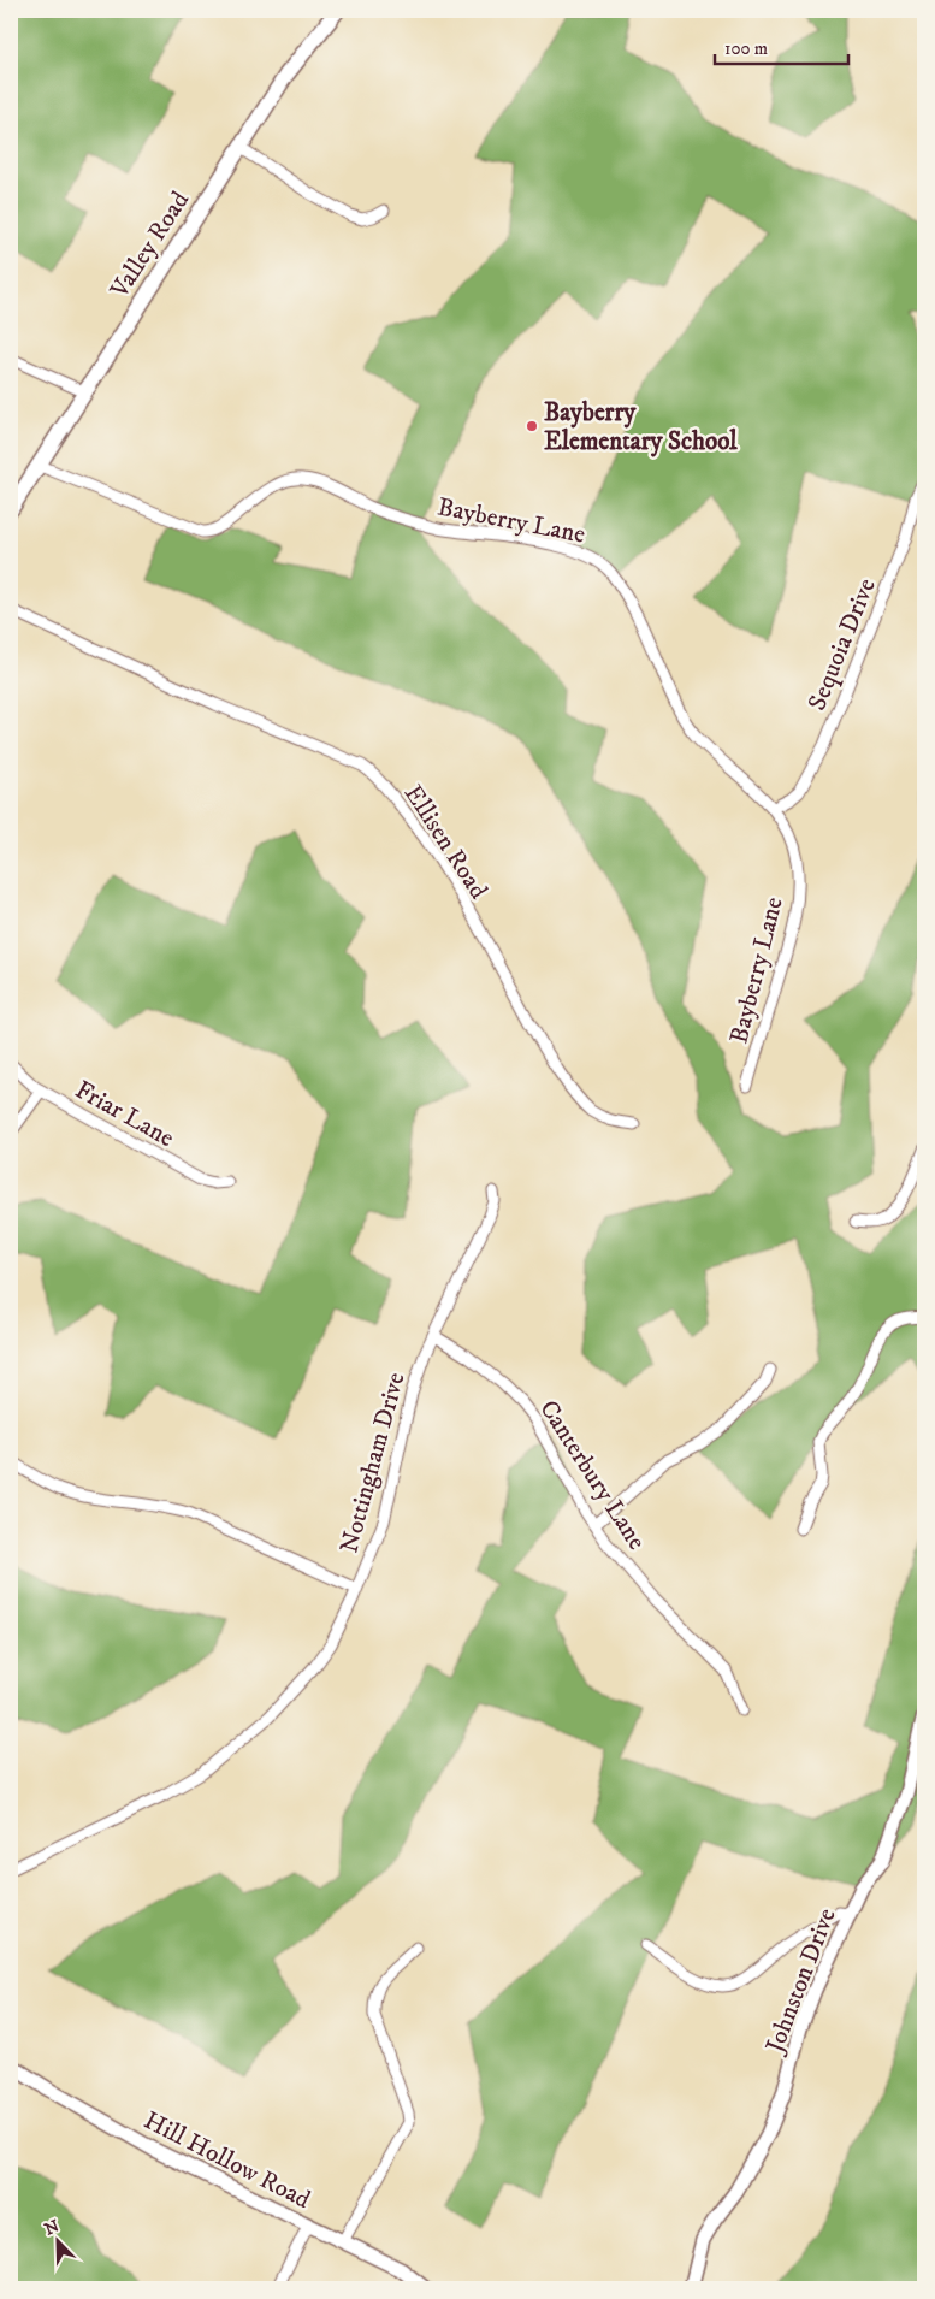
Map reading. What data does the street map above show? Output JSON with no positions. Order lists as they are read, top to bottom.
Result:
{
  "streets": {
    "main road": ["Valley Road"],
    "street": [
      "Bayberry Lane",
      "Sequoia Drive",
      "Ellisen Road",
      "Friar Lane",
      "Nottingham Drive",
      "Canterbury Lane",
      "Johnston Drive",
      "Hill Hollow Road"
    ]
  },
  "crossings": [
    ["Valley Road", "Bayberry Lane"],
    ["Bayberry Lane", "Sequoia Drive"],
    ["Nottingham Drive", "Canterbury Lane"]
  ],
  "places": ["Bayberry Elementary School"],
  "scale_bar": "100 m",
  "north": "top left"
}
